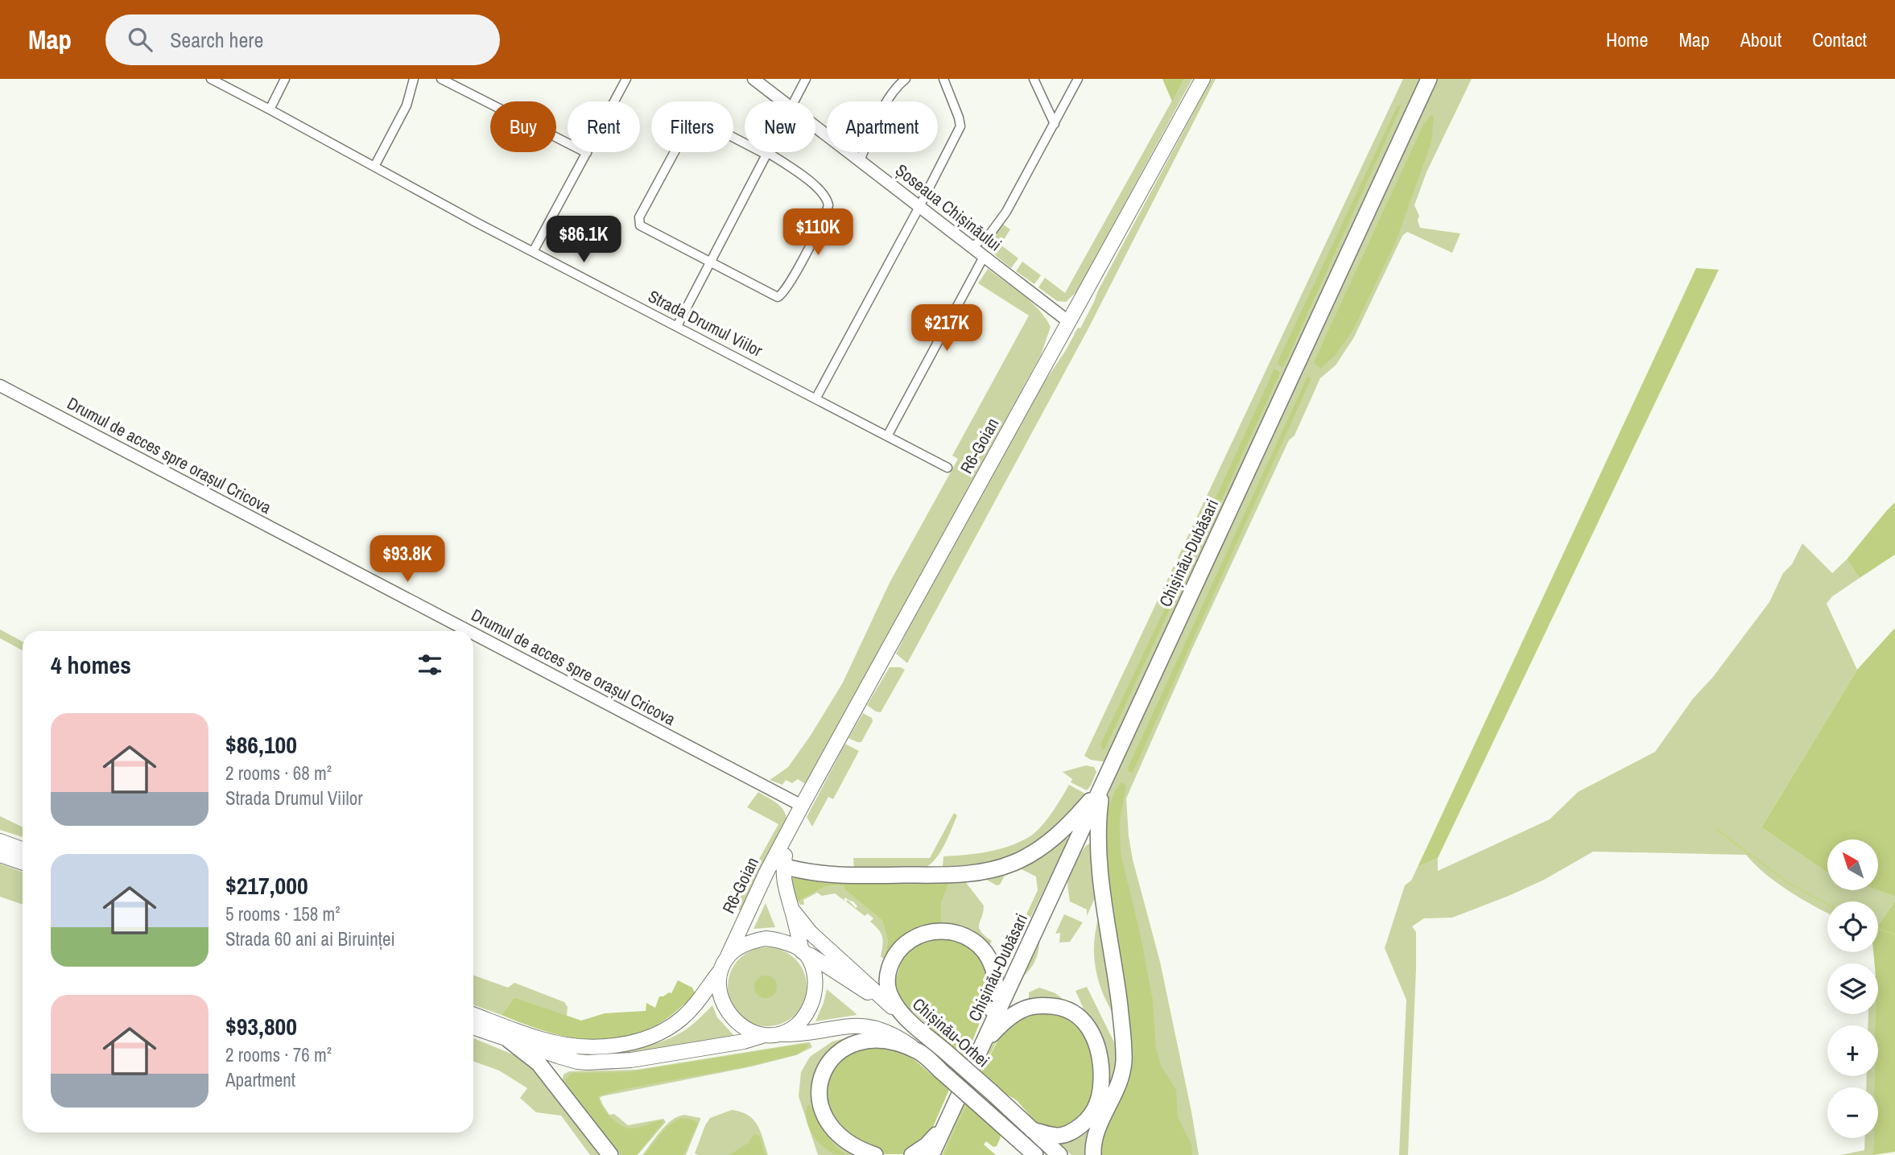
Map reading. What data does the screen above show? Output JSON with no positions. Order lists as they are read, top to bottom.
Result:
{
  "streets": {
    "highway": ["Chișinău-Dubăsari", "Chișinău-Orhei"],
    "main road": ["R6-Goian"],
    "street": ["Șoseaua Chișinăului", "Strada Drumul Viilor", "Drumul de acces spre orașul Cricova"]
  },
  "crossings": [
    ["Șoseaua Chișinăului", "R6-Goian"],
    ["R6-Goian", "Drumul de acces spre orașul Cricova"],
    ["R6-Goian", "Chișinău-Orhei"]
  ],
  "north": "top left",
  "page": {
    "header": "Map",
    "search": "Search here",
    "nav": [
      "Home",
      "Map",
      "About",
      "Contact"
    ],
    "chip": [
      "Buy",
      "Rent",
      "Filters",
      "New",
      "Apartment"
    ],
    "price": [
      "$110K",
      "$86.1K",
      "$217K",
      "$93.8K"
    ],
    "heading": "4 homes",
    "list": [
      {
        "name": "$86,100",
        "note": "2 rooms · 68 m² · Strada Drumul Viilor"
      },
      {
        "name": "$217,000",
        "note": "5 rooms · 158 m² · Strada 60 ani ai Biruinței"
      },
      {
        "name": "$93,800",
        "note": "2 rooms · 76 m² · Apartment"
      }
    ],
    "map_buttons": ["+", "−"]
  }
}
